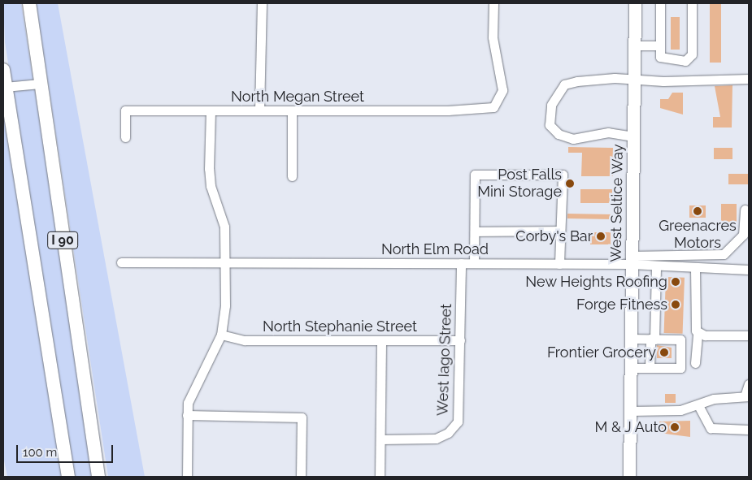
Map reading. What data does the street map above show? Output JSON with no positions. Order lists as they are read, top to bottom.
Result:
{
  "streets": {
    "highway": ["I 90"],
    "main road": ["West Seltice Way"],
    "street": [
      "North Megan Street",
      "North Elm Road",
      "North Stephanie Street",
      "West Iago Street"
    ]
  },
  "crossings": [
    ["West Seltice Way", "North Elm Road"],
    ["North Elm Road", "West Iago Street"],
    ["North Stephanie Street", "West Iago Street"]
  ],
  "places": [
    "Post Falls Mini Storage",
    "Greenacres Motors",
    "Corby's Bar",
    "New Heights Roofing",
    "Forge Fitness",
    "Frontier Grocery",
    "M & J Auto"
  ],
  "scale_bar": "100 m"
}
